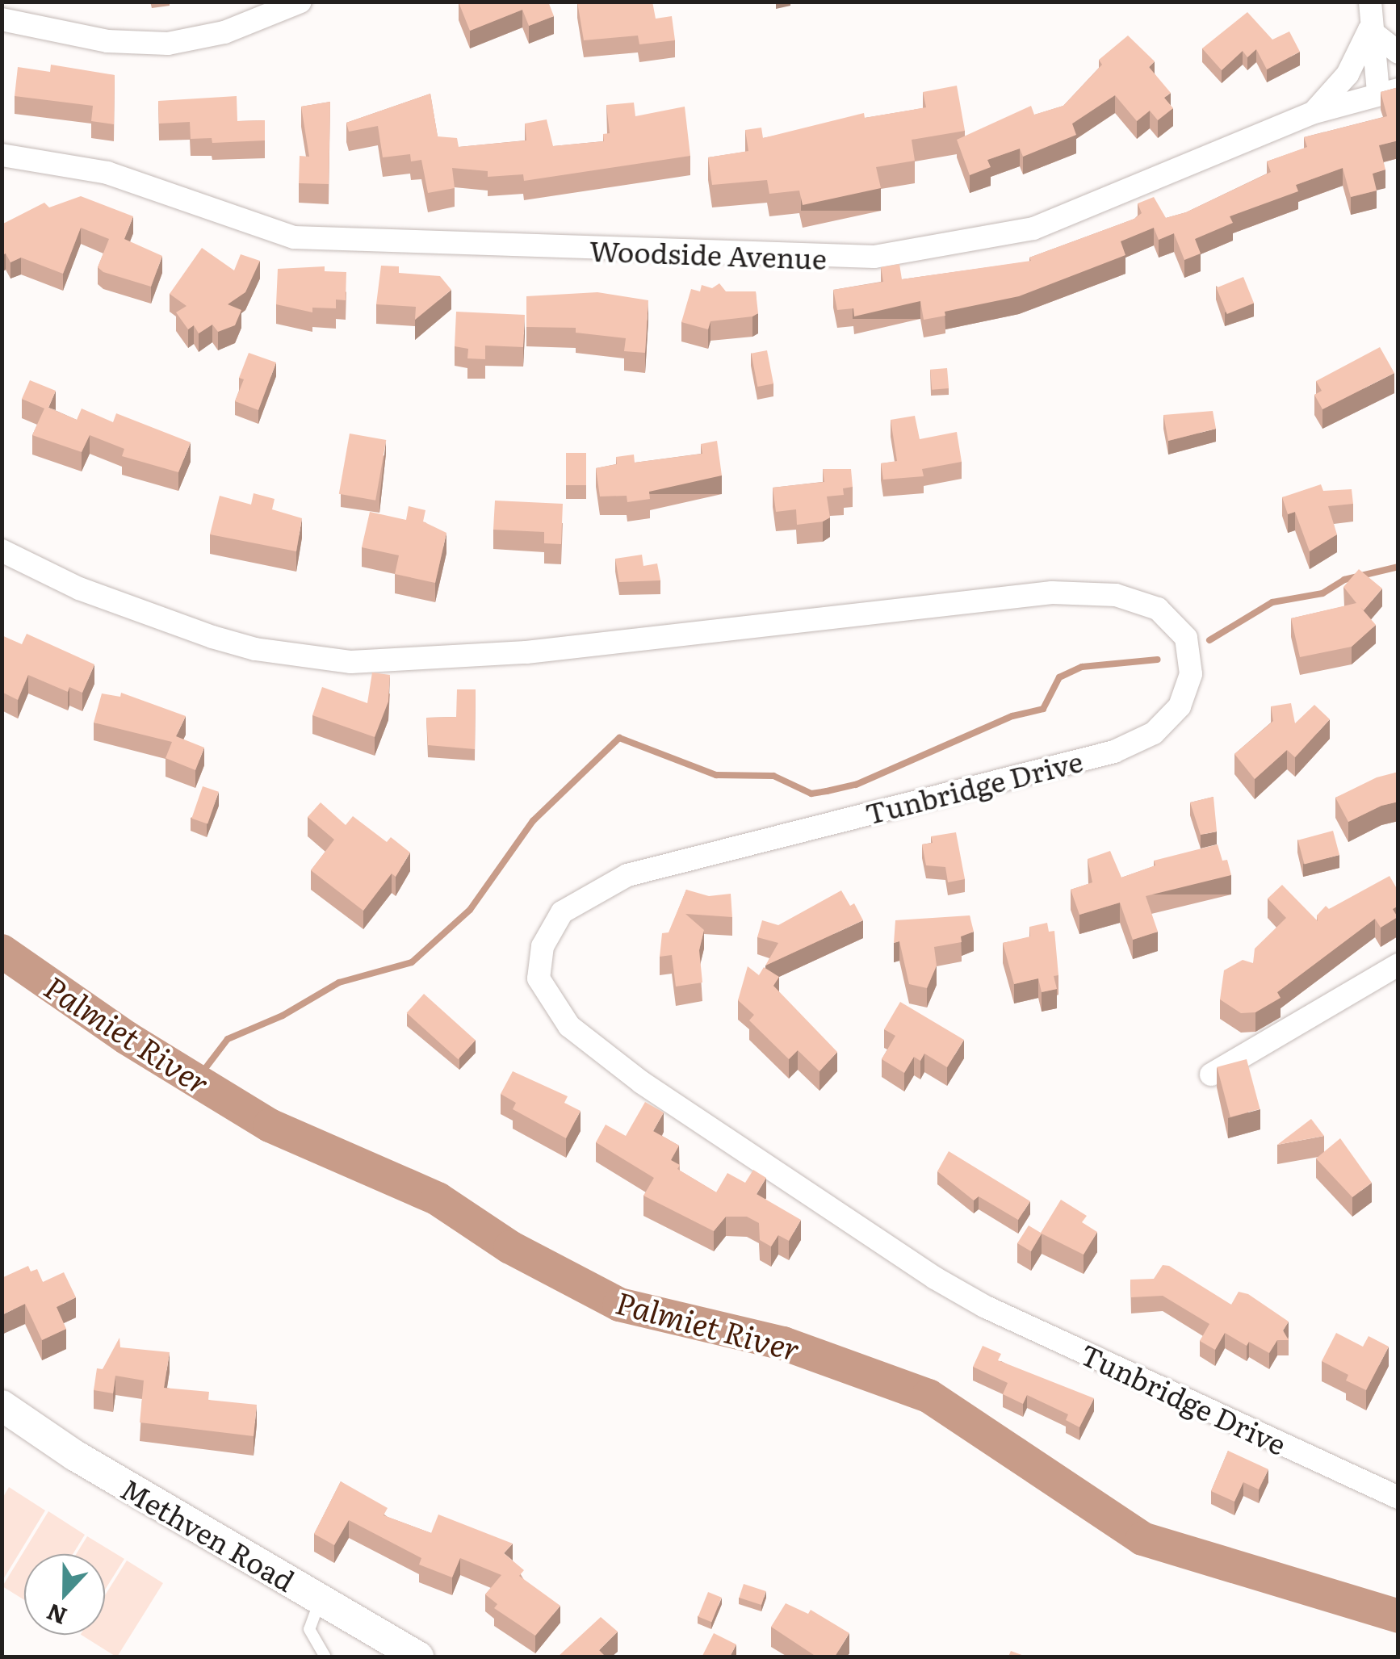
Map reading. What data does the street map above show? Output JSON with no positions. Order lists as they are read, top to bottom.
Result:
{
  "streets": {
    "street": ["Woodside Avenue", "Tunbridge Drive", "Methven Road"]
  },
  "water": ["Palmiet River"],
  "north": "bottom"
}
